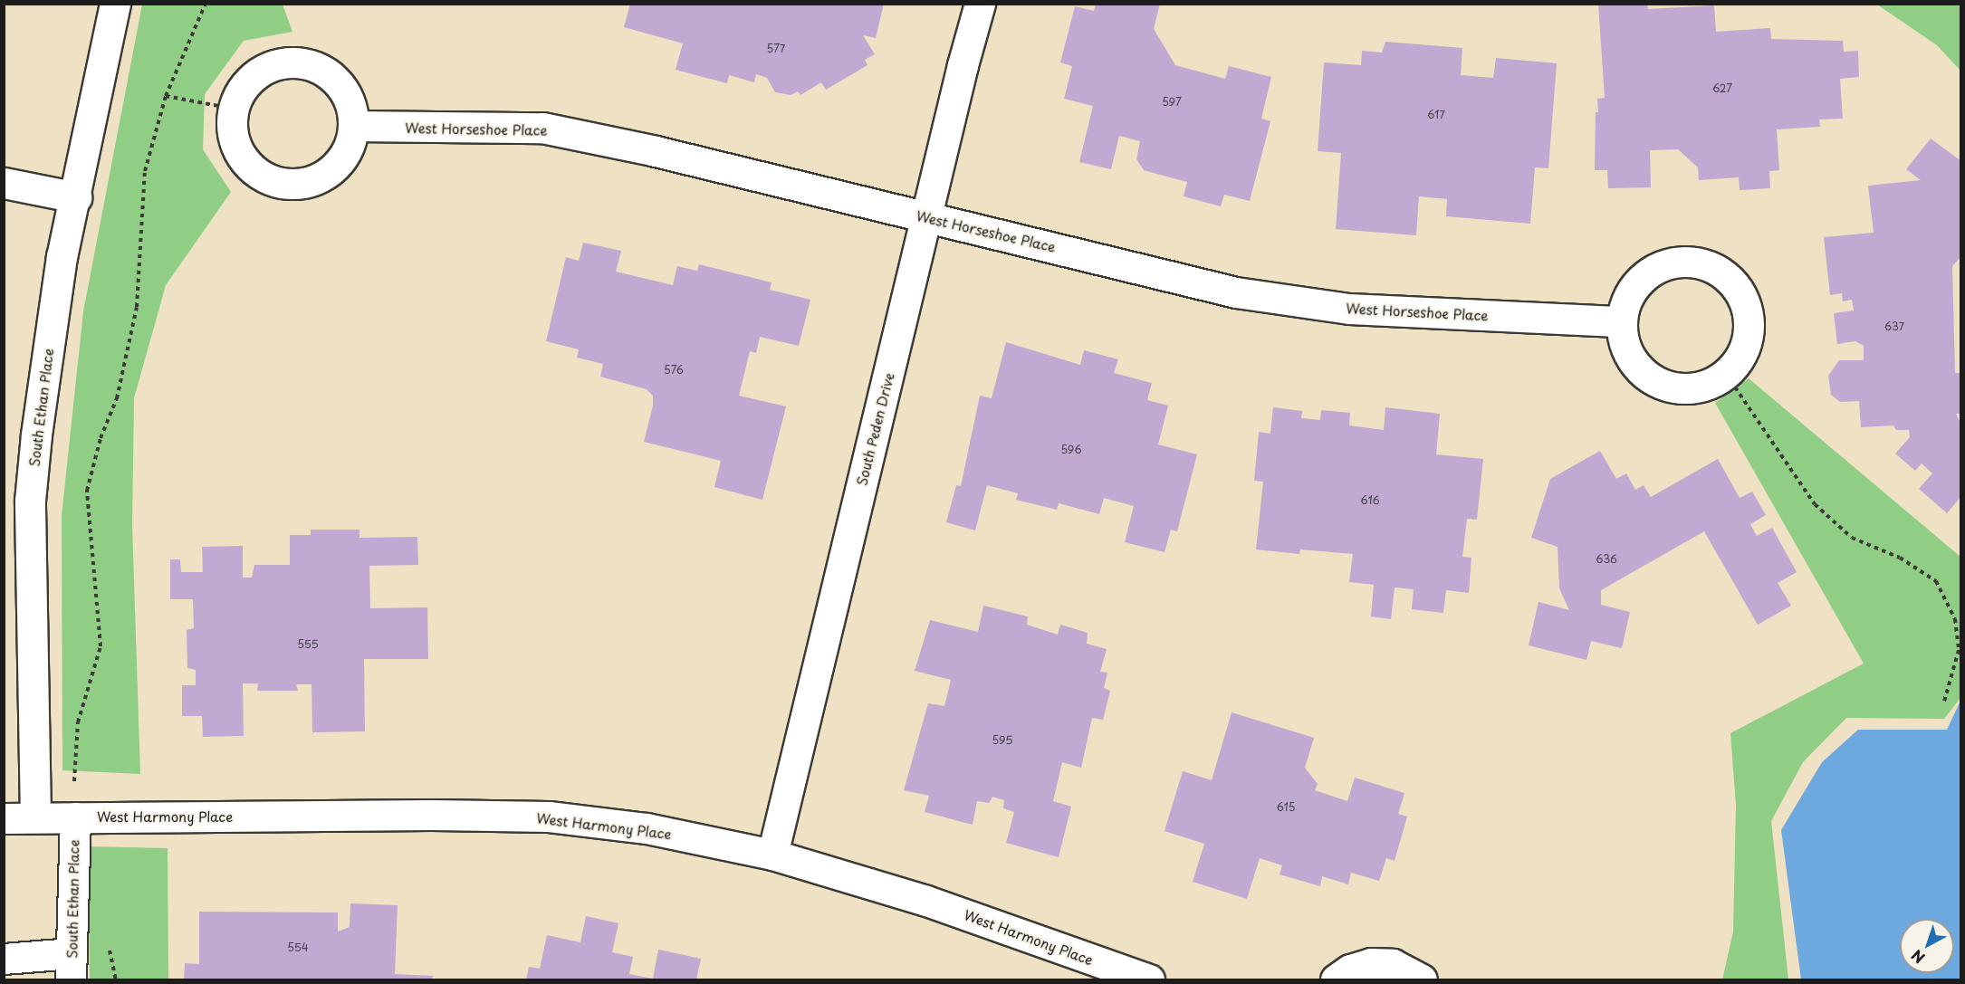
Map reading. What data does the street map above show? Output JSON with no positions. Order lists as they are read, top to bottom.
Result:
{
  "streets": {
    "street": [
      "West Horseshoe Place",
      "South Ethan Place",
      "South Peden Drive",
      "West Harmony Place"
    ]
  },
  "crossings": [
    ["West Horseshoe Place", "South Peden Drive"],
    ["South Ethan Place", "West Harmony Place"],
    ["South Peden Drive", "West Harmony Place"]
  ],
  "house_numbers": [
    "577",
    "627",
    "597",
    "617",
    "637",
    "576",
    "596",
    "616",
    "636",
    "555",
    "595",
    "615",
    "554"
  ],
  "north": "bottom left"
}
